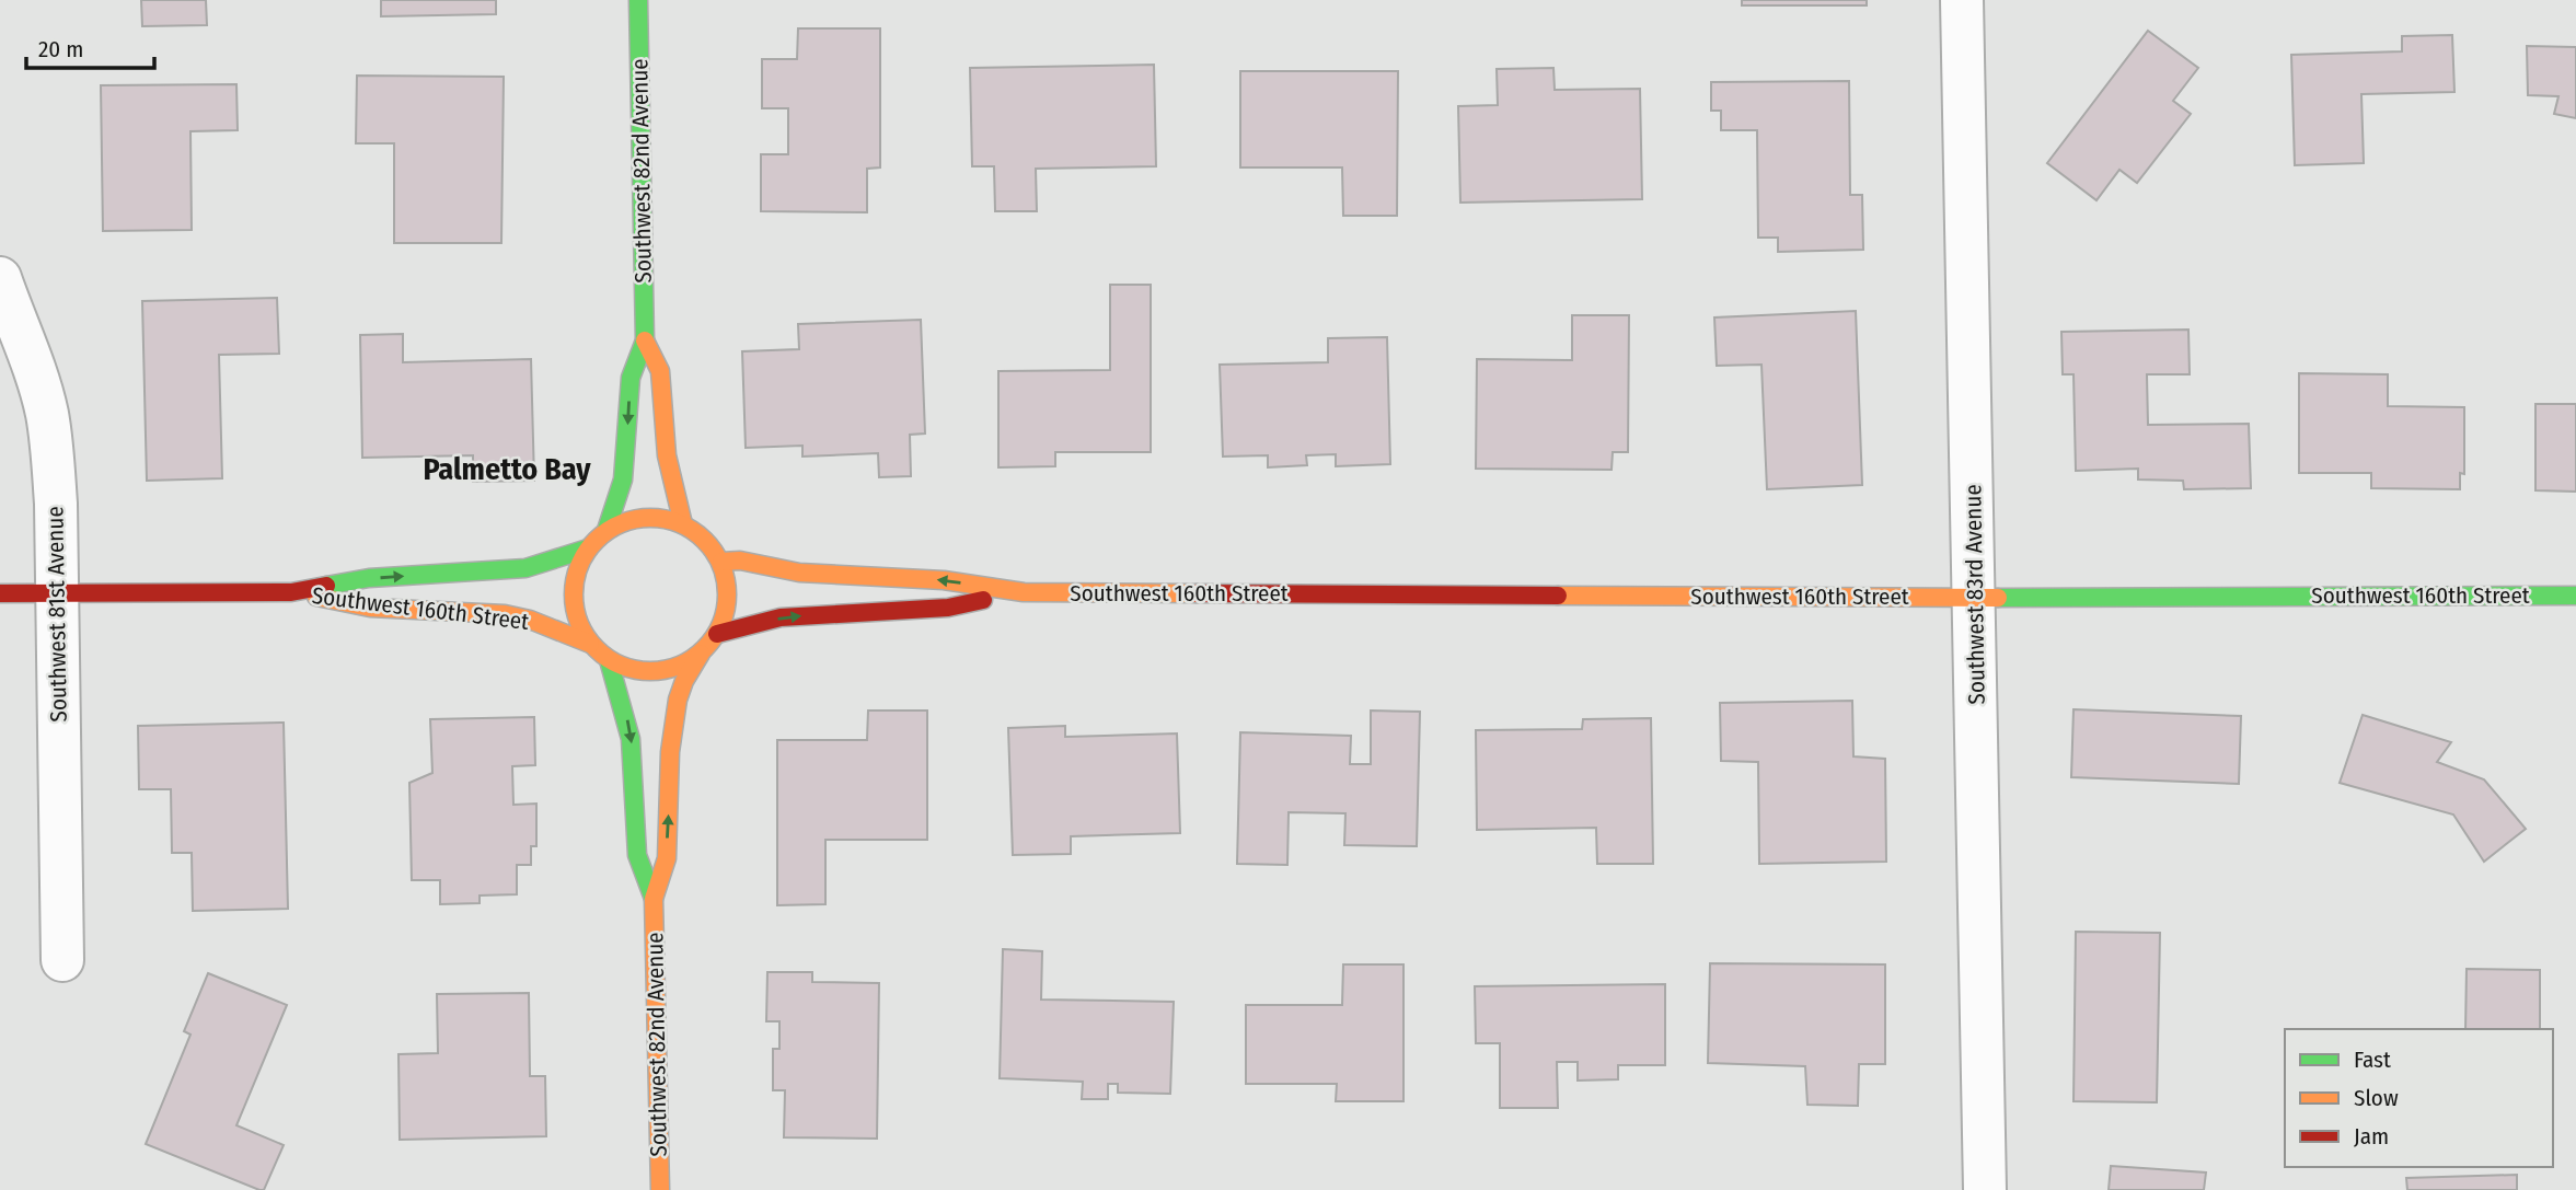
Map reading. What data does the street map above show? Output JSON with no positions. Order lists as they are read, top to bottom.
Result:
{
  "streets": {
    "street": [
      "Southwest 82nd Avenue",
      "Southwest 160th Street",
      "Southwest 83rd Avenue",
      "Southwest 81st Avenue"
    ]
  },
  "crossings": [
    ["Southwest 82nd Avenue", "Southwest 160th Street"],
    ["Southwest 160th Street", "Southwest 83rd Avenue"],
    ["Southwest 160th Street", "Southwest 81st Avenue"]
  ],
  "districts": ["Palmetto Bay"],
  "legend": ["Fast", "Slow", "Jam"],
  "scale_bar": "20 m"
}
